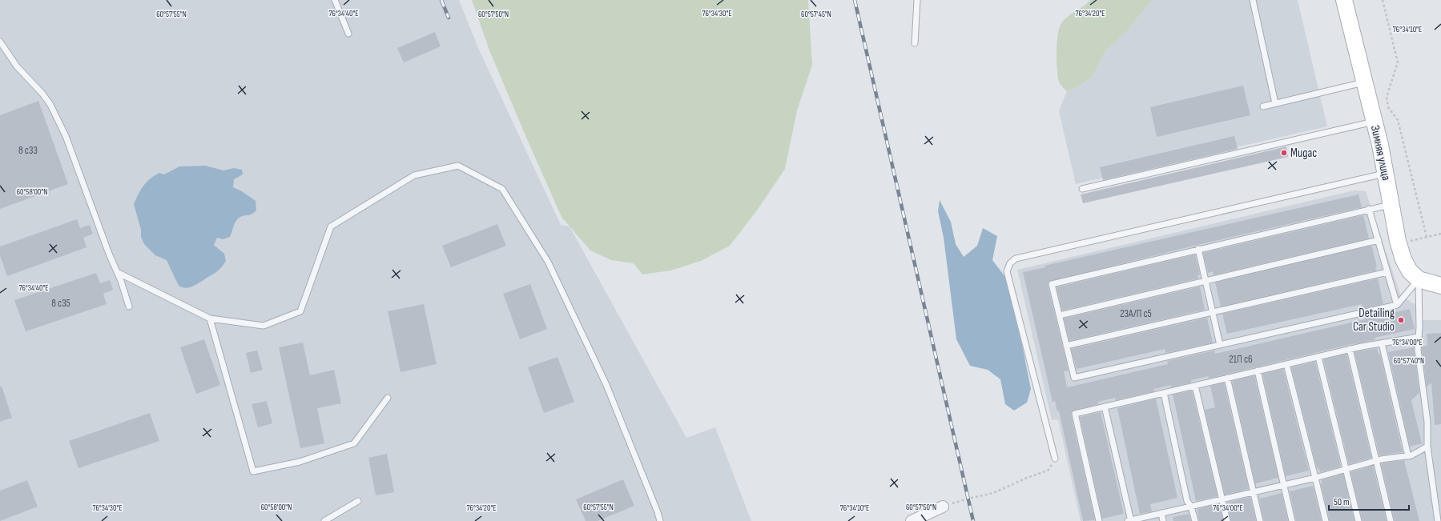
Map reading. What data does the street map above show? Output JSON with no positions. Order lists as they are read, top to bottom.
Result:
{
  "streets": {
    "street": ["Зимняя улица"]
  },
  "places": ["Мидас", "Detailing Car Studio"],
  "house_numbers": [
    "8 с33",
    "8 с35",
    "23А/П с5",
    "21П с6"
  ],
  "scale_bar": "50 m",
  "coordinates": [
    "76°34'40\"E",
    "76°34'30\"E",
    "76°34'20\"E",
    "60°57'55\"N",
    "60°57'50\"N",
    "60°57'45\"N",
    "76°34'10\"E",
    "60°58'00\"N",
    "76°34'00\"E",
    "60°57'40\"N"
  ]
}
